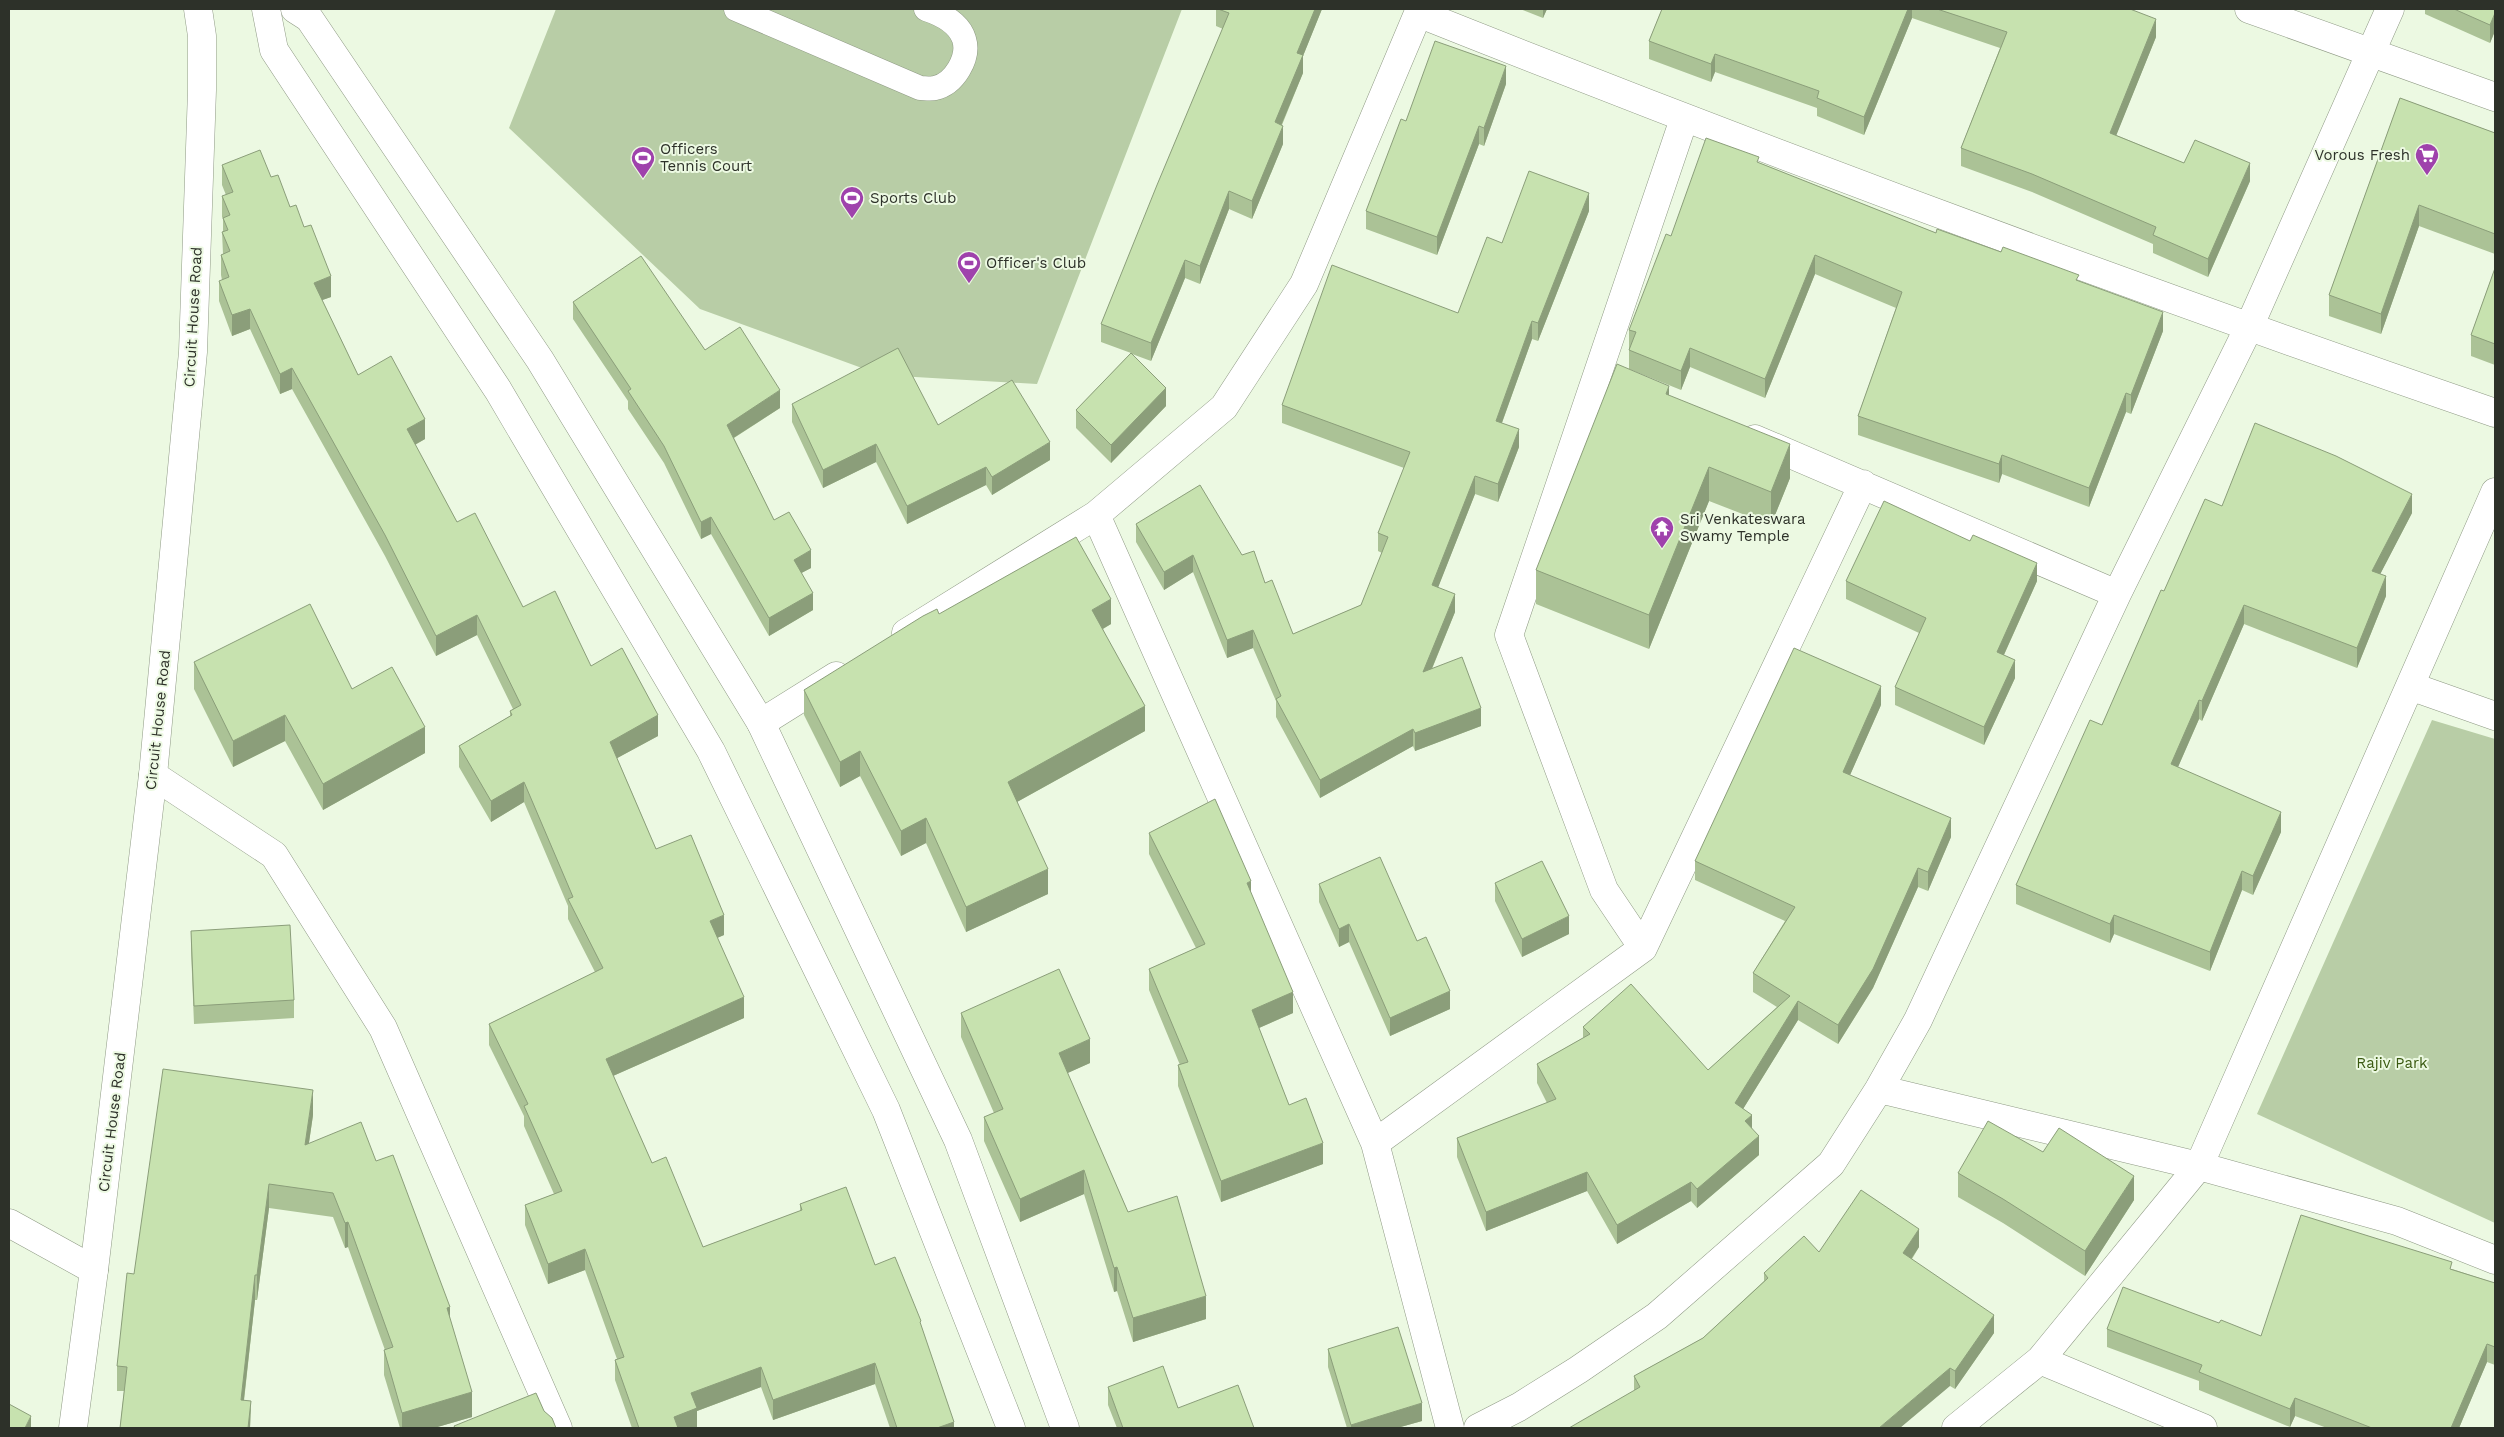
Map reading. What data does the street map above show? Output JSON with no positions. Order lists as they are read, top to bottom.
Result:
{
  "streets": {
    "street": ["Circuit House Road"]
  },
  "parks": ["Rajiv Park"],
  "places": {
    "supermarket": ["Vorous Fresh"],
    "sports": ["Officers Tennis Court", "Sports Club", "Officer's Club"],
    "temple": ["Sri Venkateswara Swamy Temple"]
  }
}
